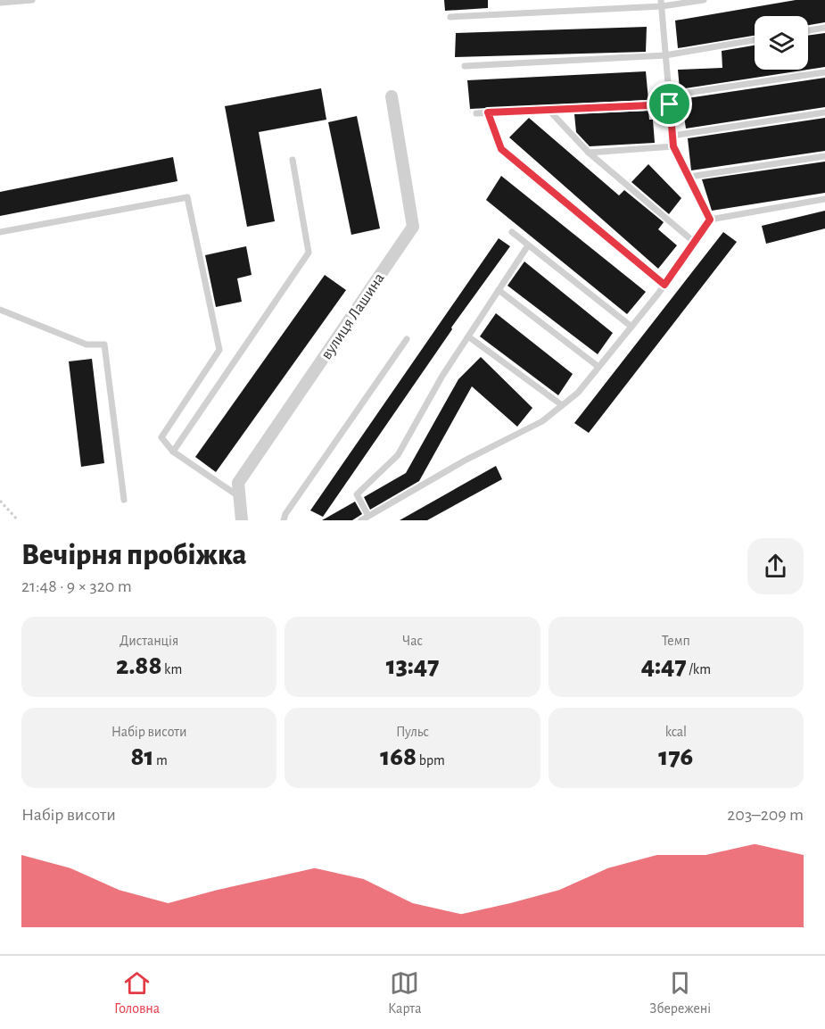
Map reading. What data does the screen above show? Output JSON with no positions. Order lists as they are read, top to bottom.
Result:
{
  "streets": {
    "street": ["вулиця Лашина"]
  },
  "page": {
    "heading": ["Вечірня пробіжка", "21:48 · 9 × 320 m"],
    "stats": [
      ["Дистанція", "2.88 km"],
      ["Час", "13:47"],
      ["Темп", "4:47 /km"],
      ["Набір висоти", "81 m"],
      ["Пульс", "168 bpm"],
      ["kcal", "176"]
    ],
    "chart": ["Набір висоти", "203–209 m"],
    "tabs": ["Головна", "Карта", "Збережені"]
  }
}
